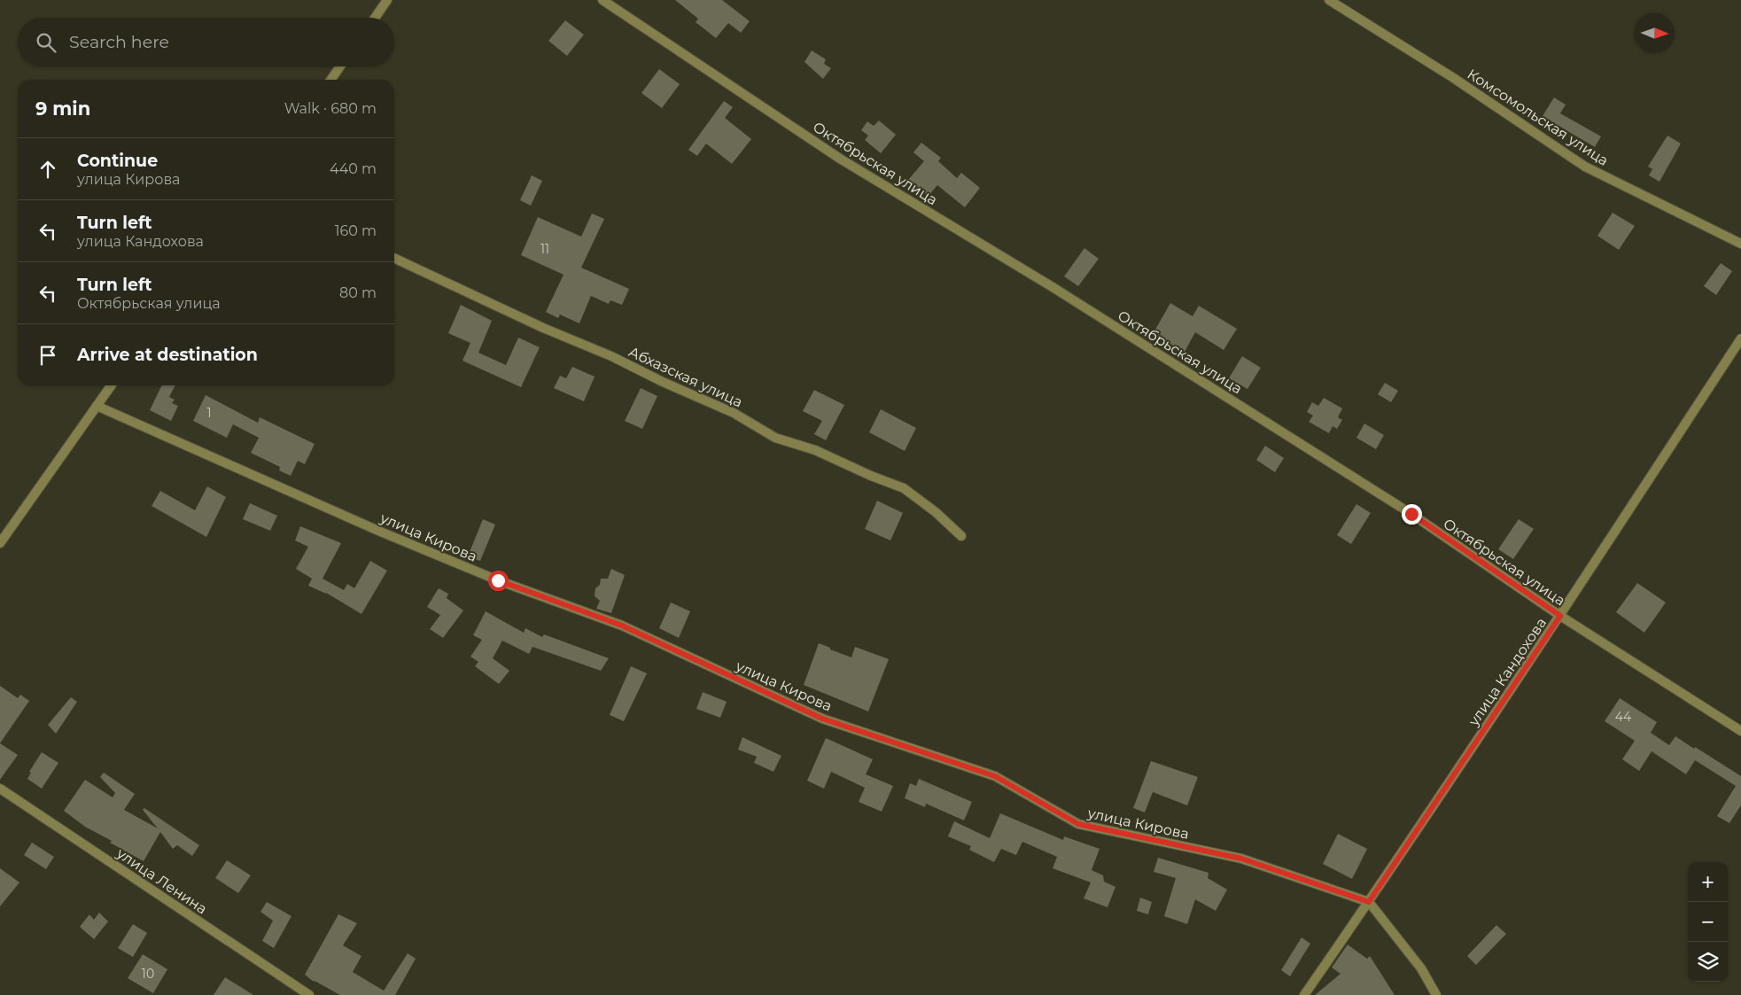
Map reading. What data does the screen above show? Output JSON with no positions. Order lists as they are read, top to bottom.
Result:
{
  "streets": {
    "street": [
      "Комсомольская улица",
      "Октябрьская улица",
      "Абхазская улица",
      "улица Кирова",
      "улица Кандохова",
      "улица Ленина"
    ]
  },
  "crossings": [
    ["Октябрьская улица", "улица Кандохова"],
    ["улица Кирова", "улица Кандохова"]
  ],
  "house_numbers": [
    "11",
    "1",
    "44",
    "10"
  ],
  "north": "right",
  "page": {
    "search": "Search here",
    "heading": ["9 min", "Walk · 680 m"],
    "list": [
      ["Continue", "улица Кирова", "440 m"],
      ["Turn left", "улица Кандохова", "160 m"],
      ["Turn left", "Октябрьская улица", "80 m"],
      "Arrive at destination"
    ],
    "map_buttons": ["+", "−"]
  }
}
